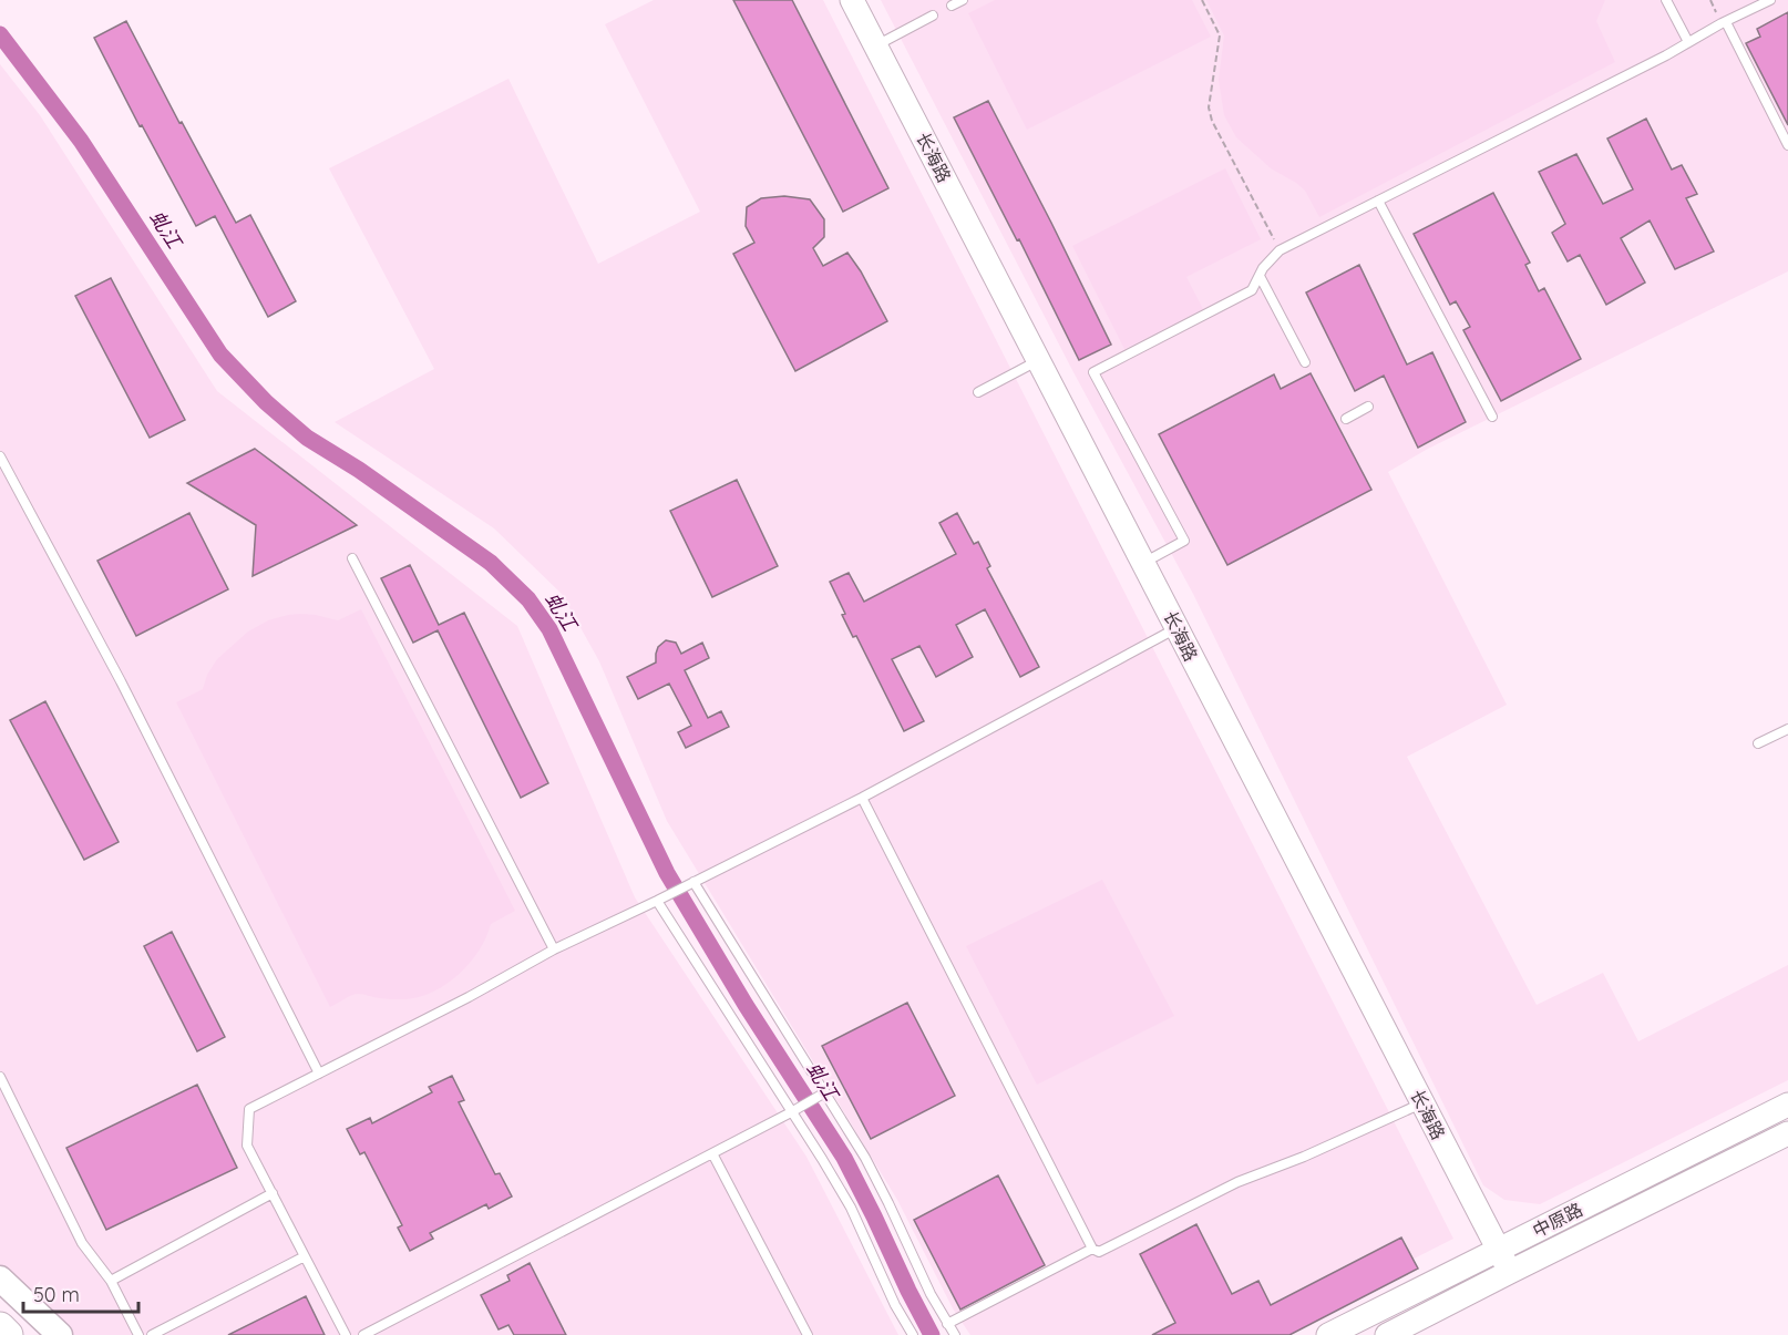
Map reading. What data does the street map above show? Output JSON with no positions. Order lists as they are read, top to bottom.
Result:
{
  "streets": {
    "street": ["长海路", "中原路"]
  },
  "crossings": [
    ["长海路", "中原路"]
  ],
  "water": ["虬江"],
  "scale_bar": "50 m"
}
